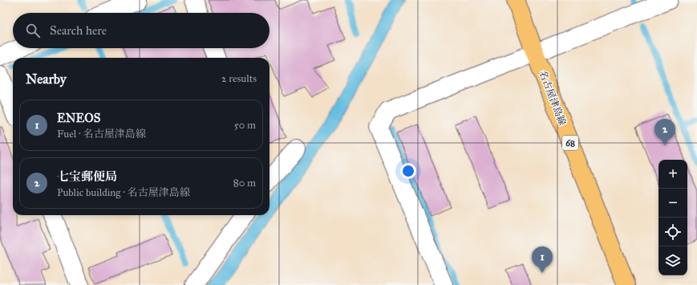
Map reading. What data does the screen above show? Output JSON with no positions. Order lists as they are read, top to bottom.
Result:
{
  "streets": {
    "main road": ["名古屋津島線", "68"]
  },
  "page": {
    "search": "Search here",
    "heading": ["Nearby", "2 results"],
    "list": [
      {
        "mark": "1",
        "name": "ENEOS",
        "note": "Fuel · 名古屋津島線",
        "value": "50 m"
      },
      {
        "mark": "2",
        "name": "七宝郵便局",
        "note": "Public building · 名古屋津島線",
        "value": "80 m"
      }
    ],
    "pins": ["2", "1"],
    "map_buttons": ["+", "−"]
  }
}
